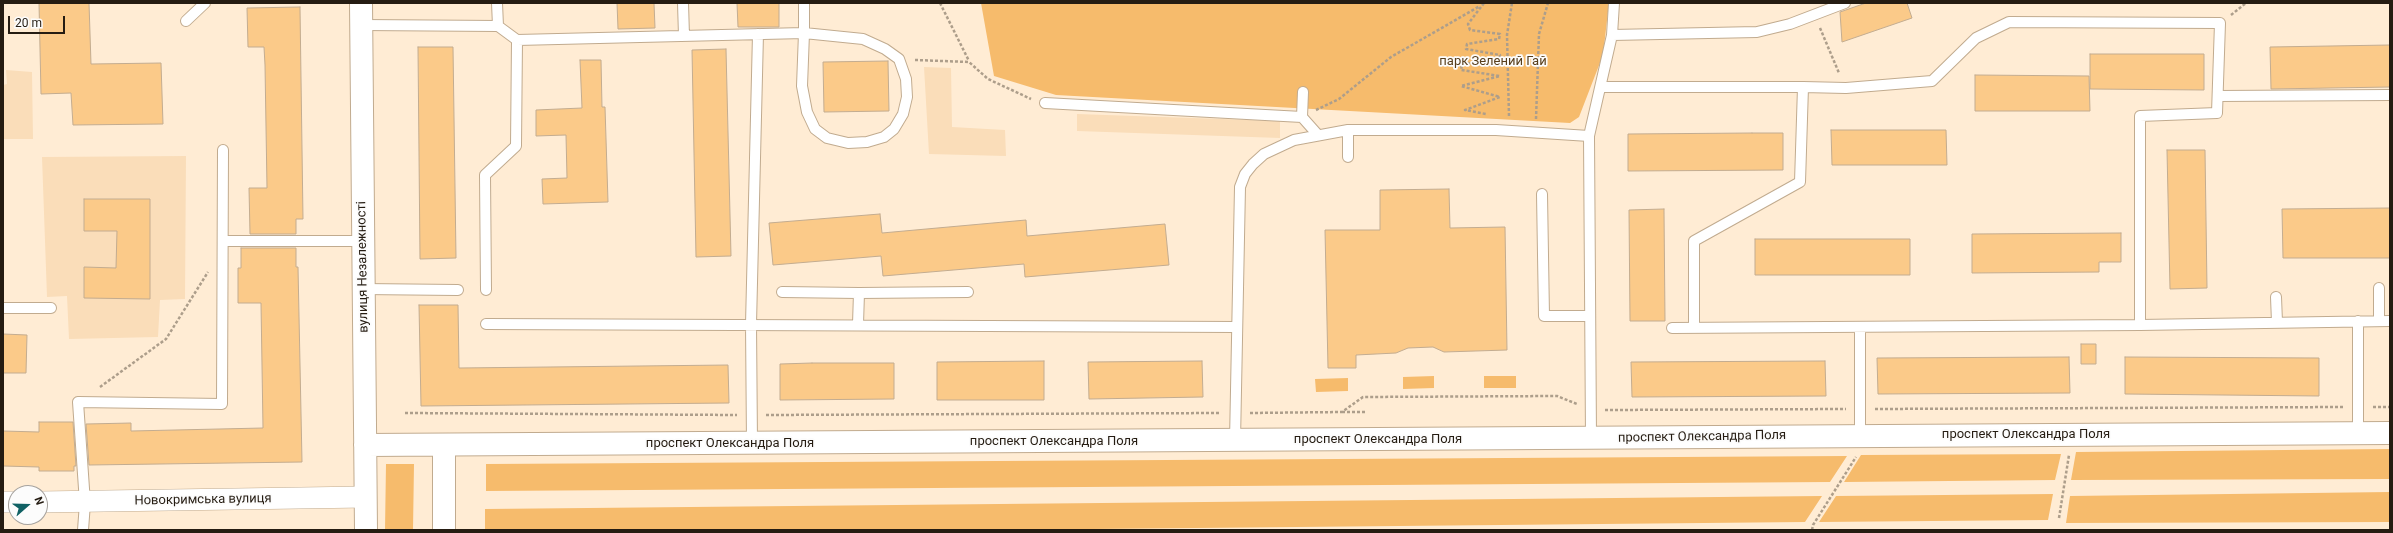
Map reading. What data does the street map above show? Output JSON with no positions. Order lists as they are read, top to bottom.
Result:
{
  "streets": {
    "main road": ["вулиця Незалежності", "проспект Олександра Поля"],
    "street": ["Новокримська вулиця"]
  },
  "crossings": [
    ["вулиця Незалежності", "проспект Олександра Поля"],
    ["вулиця Незалежності", "Новокримська вулиця"]
  ],
  "parks": ["парк Зелений Гай"],
  "scale_bar": "20 m",
  "north": "right"
}
